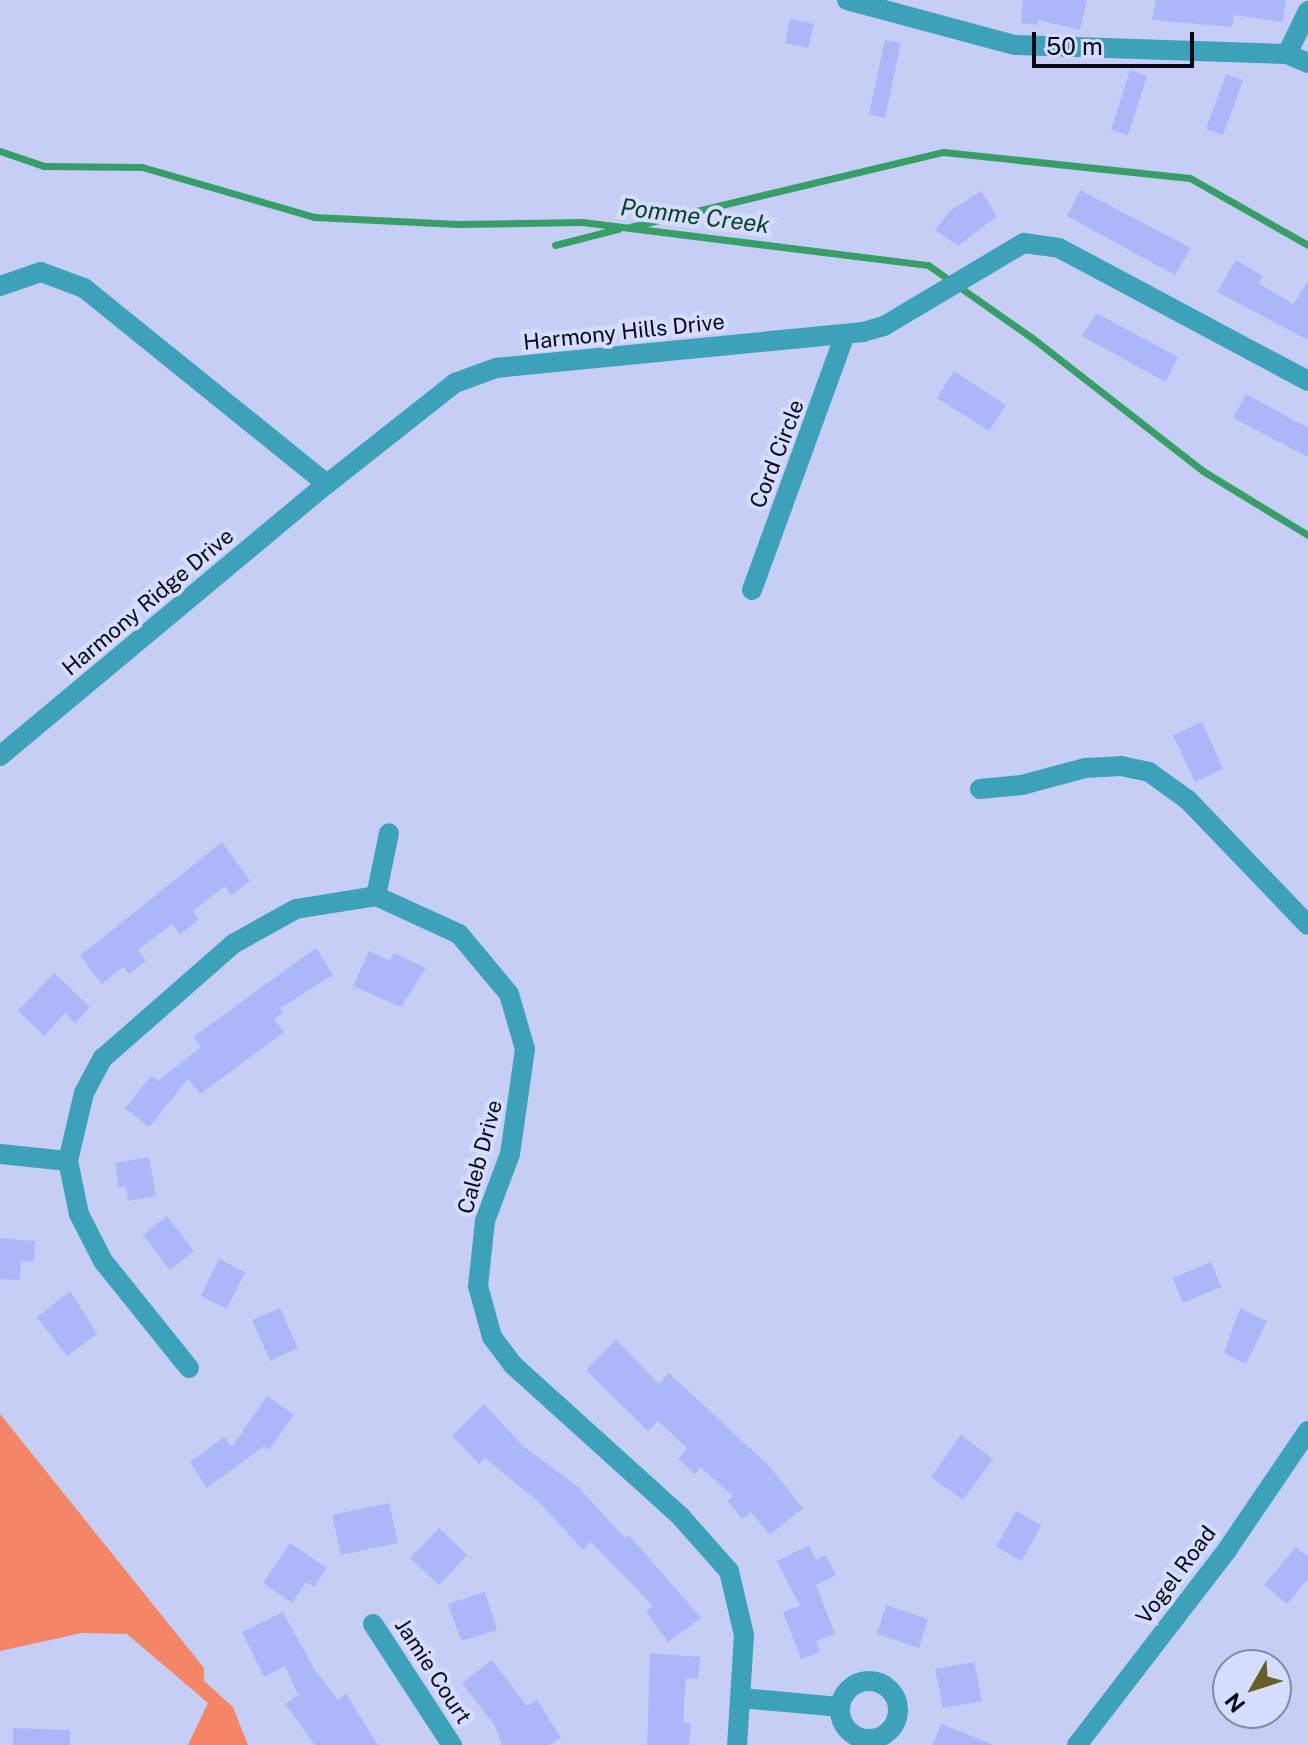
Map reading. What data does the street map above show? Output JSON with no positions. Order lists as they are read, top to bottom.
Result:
{
  "streets": {
    "street": [
      "Harmony Hills Drive",
      "Cord Circle",
      "Harmony Ridge Drive",
      "Caleb Drive",
      "Vogel Road",
      "Jamie Court"
    ]
  },
  "crossings": [
    ["Harmony Hills Drive", "Cord Circle"],
    ["Harmony Hills Drive", "Harmony Ridge Drive"]
  ],
  "water": ["Pomme Creek"],
  "scale_bar": "50 m",
  "north": "bottom left"
}
